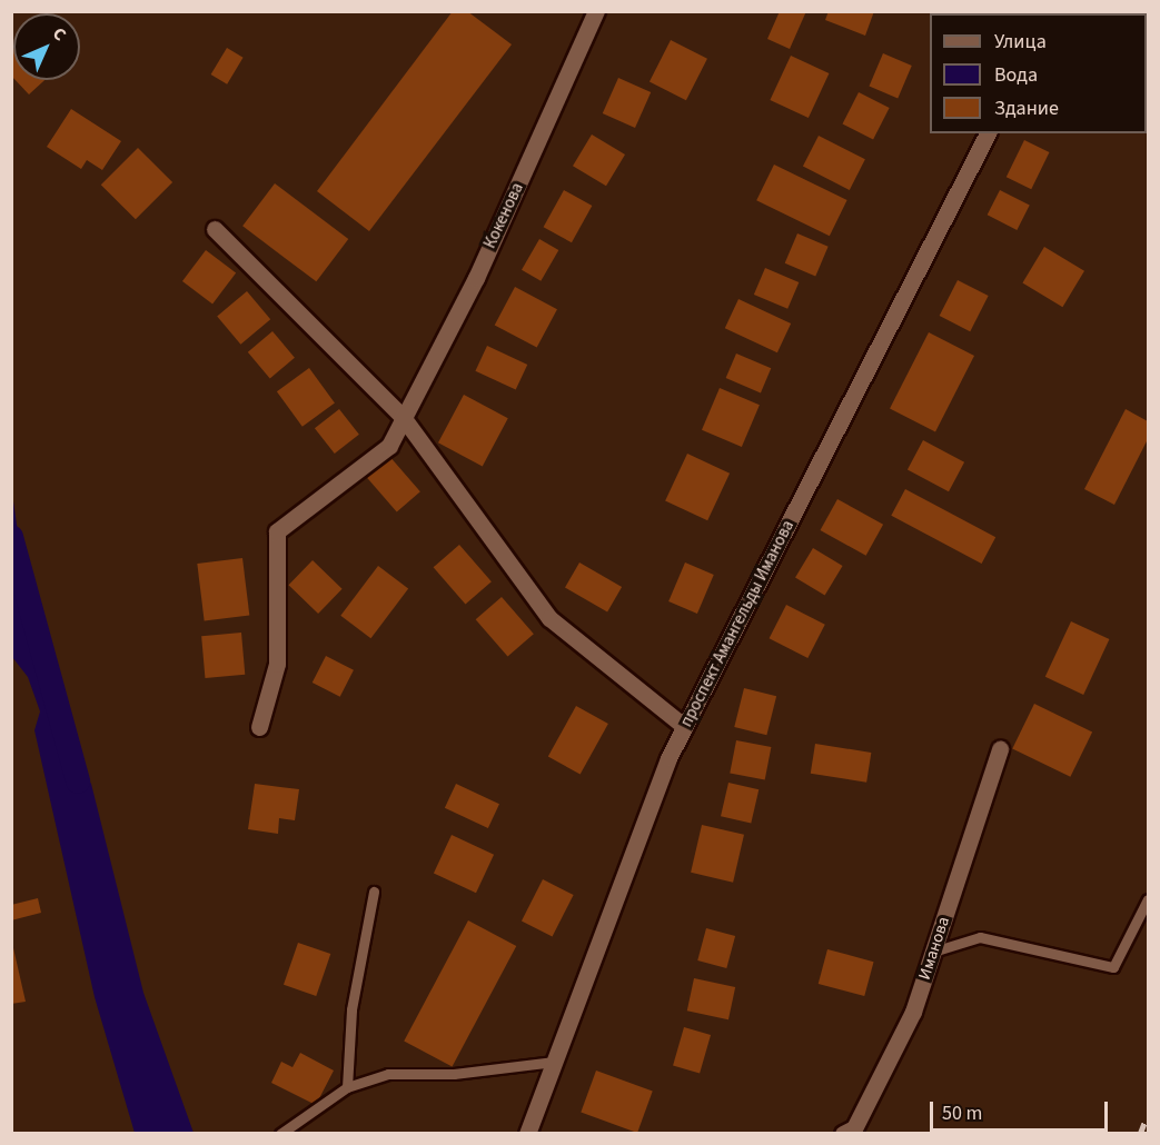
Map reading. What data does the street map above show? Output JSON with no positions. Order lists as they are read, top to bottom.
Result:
{
  "streets": {
    "street": ["Кокенова", "проспект Амангельды Иманова", "Иманова"]
  },
  "legend": ["Улица", "Вода", "Здание"],
  "scale_bar": "50 m",
  "north": "top right"
}
